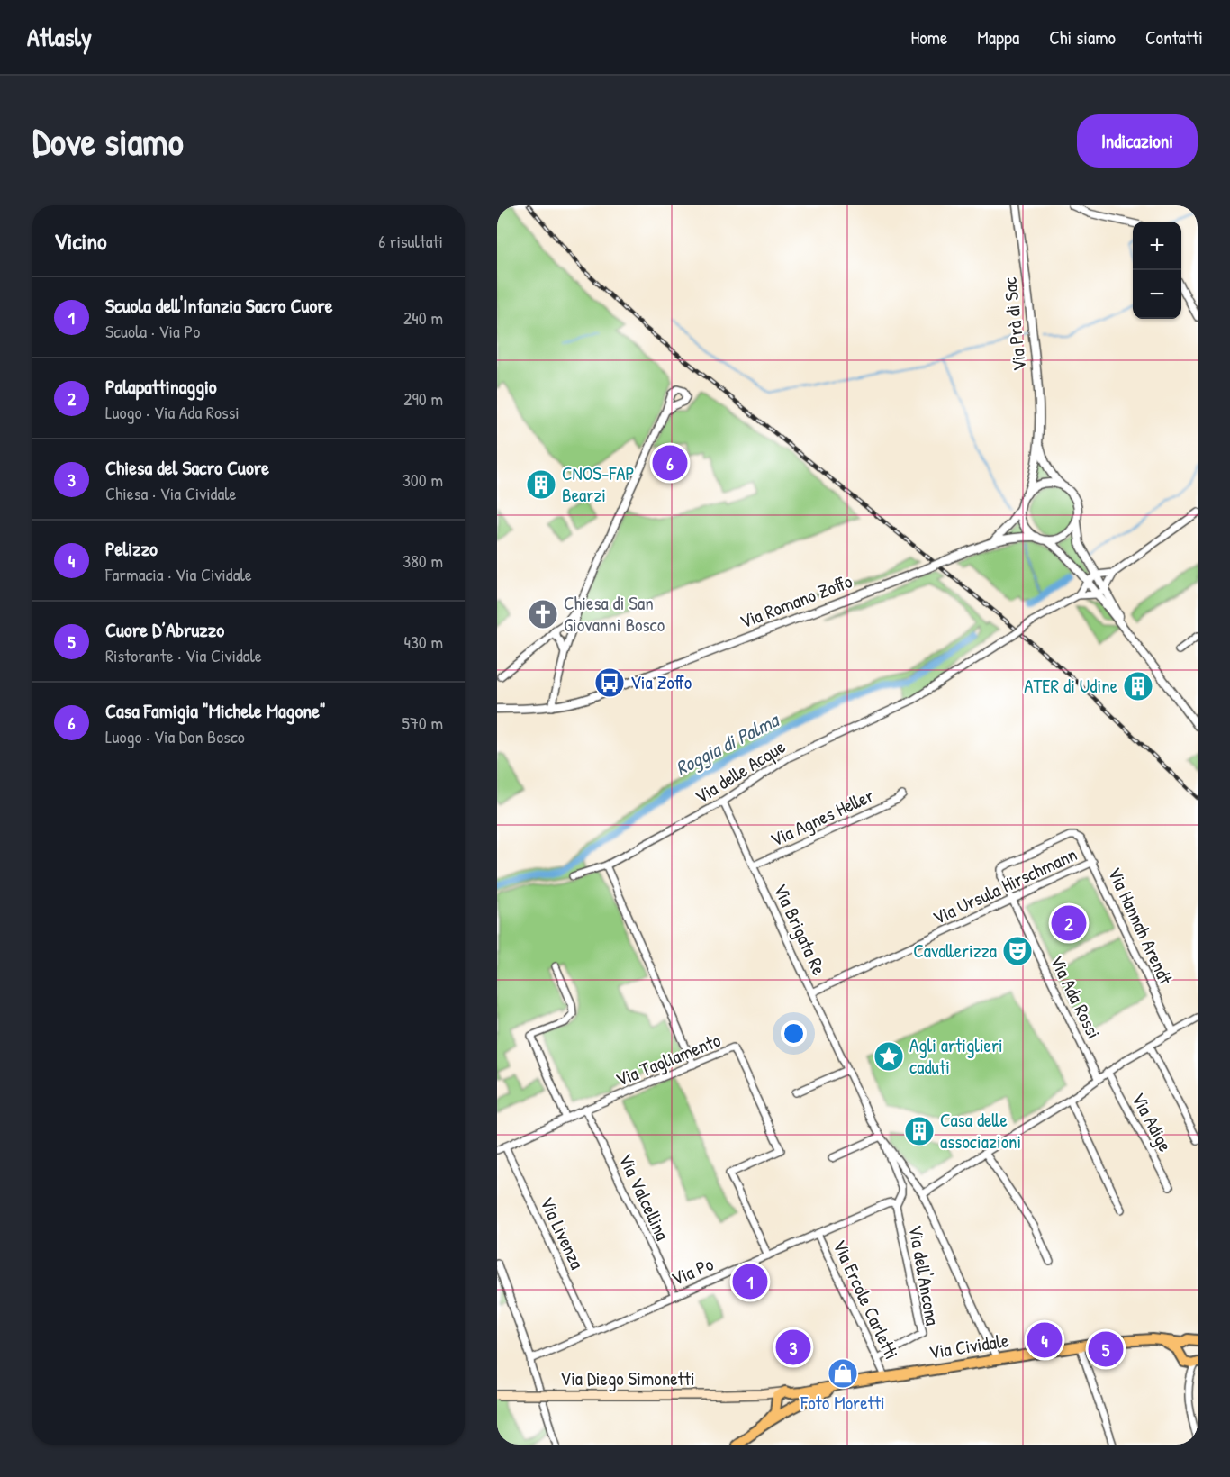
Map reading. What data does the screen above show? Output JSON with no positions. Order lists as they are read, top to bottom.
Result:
{
  "streets": {
    "main road": ["Via Cividale", "Via Diego Simonetti"],
    "street": [
      "Via Prà di Sac",
      "Via Romano Zoffo",
      "Via delle Acque",
      "Via Agnes Heller",
      "Via Ursula Hirschmann",
      "Via Hannah Arendt",
      "Via Brigata Re",
      "Via Ada Rossi",
      "Via Tagliamento",
      "Via Adige",
      "Via Valcellina",
      "Via Livenza",
      "Via Po",
      "Via dell'Ancona",
      "Via Ercole Carletti"
    ]
  },
  "crossings": [
    ["Via Prà di Sac", "Via Romano Zoffo"],
    ["Via delle Acque", "Via Brigata Re"],
    ["Via Agnes Heller", "Via Brigata Re"],
    ["Via Ursula Hirschmann", "Via Hannah Arendt"],
    ["Via Ursula Hirschmann", "Via Brigata Re"],
    ["Via Ursula Hirschmann", "Via Ada Rossi"],
    ["Via Hannah Arendt", "Via Ada Rossi"],
    ["Via Brigata Re", "Via Cividale"],
    ["Via Tagliamento", "Via Valcellina"],
    ["Via Tagliamento", "Via Livenza"],
    ["Via Tagliamento", "Via Po"],
    ["Via Valcellina", "Via Po"],
    ["Via Livenza", "Via Po"],
    ["Via Po", "Via dell'Ancona"],
    ["Via Po", "Via Ercole Carletti"],
    ["Via dell'Ancona", "Via Ercole Carletti"],
    ["Via Ercole Carletti", "Via Cividale"],
    ["Via Cividale", "Via Diego Simonetti"]
  ],
  "water": ["Roggia di Palma"],
  "places": {
    "building": ["CNOS-FAP Bearzi", "ATER di Udine", "Casa delle associazioni"],
    "church": ["Chiesa di San Giovanni Bosco"],
    "bus stop": ["Via Zoffo"],
    "theatre": ["Cavallerizza"],
    "place": ["Agli artiglieri caduti"],
    "shop": ["Foto Moretti"]
  },
  "page": {
    "header": "Atlasly",
    "nav": [
      "Home",
      "Mappa",
      "Chi siamo",
      "Contatti"
    ],
    "buttons": "Indicazioni",
    "title": "Dove siamo",
    "heading": ["Vicino", "6 risultati"],
    "map_buttons": ["+", "−"],
    "list": [
      {
        "mark": "1",
        "name": "Scuola dell'Infanzia Sacro Cuore",
        "note": "Scuola · Via Po",
        "value": "240 m"
      },
      {
        "mark": "2",
        "name": "Palapattinaggio",
        "note": "Luogo · Via Ada Rossi",
        "value": "290 m"
      },
      {
        "mark": "3",
        "name": "Chiesa del Sacro Cuore",
        "note": "Chiesa · Via Cividale",
        "value": "300 m"
      },
      {
        "mark": "4",
        "name": "Pelizzo",
        "note": "Farmacia · Via Cividale",
        "value": "380 m"
      },
      {
        "mark": "5",
        "name": "Cuore D’Abruzzo",
        "note": "Ristorante · Via Cividale",
        "value": "430 m"
      },
      {
        "mark": "6",
        "name": "Casa Famigia \"Michele Magone\"",
        "note": "Luogo · Via Don Bosco",
        "value": "570 m"
      }
    ],
    "pins": [
      "6",
      "2",
      "1",
      "4",
      "3",
      "5"
    ]
  }
}
